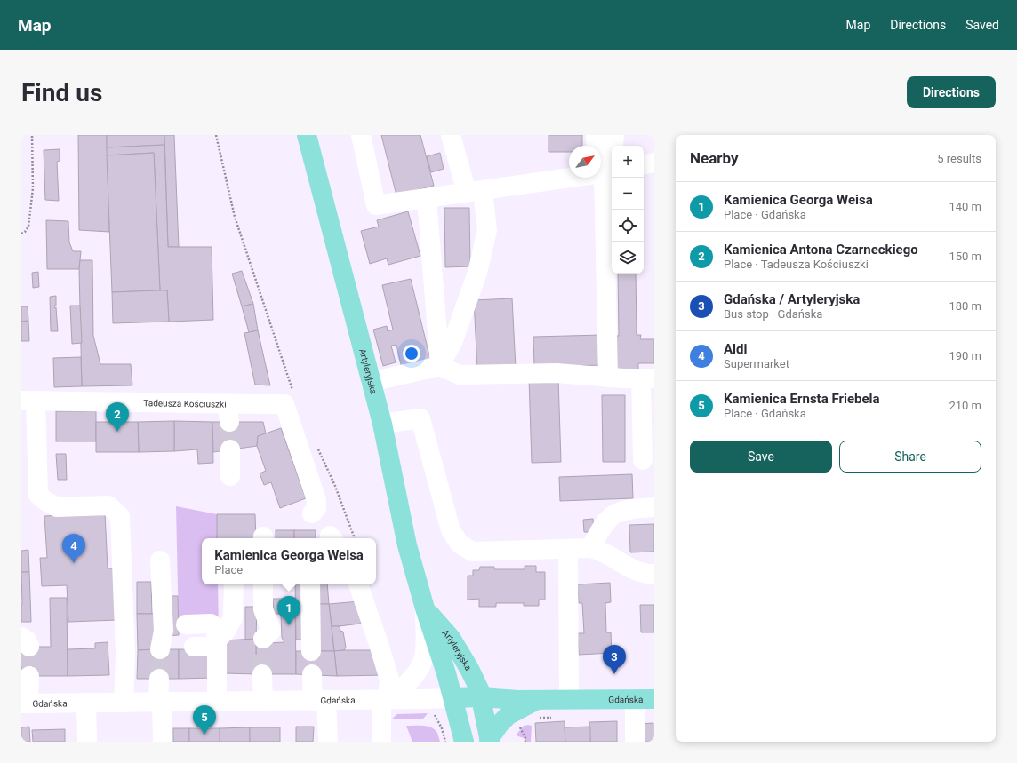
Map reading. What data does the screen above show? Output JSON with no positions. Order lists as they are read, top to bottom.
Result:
{
  "streets": {
    "main road": ["Artyleryjska", "Gdańska"],
    "street": ["Tadeusza Kościuszki"]
  },
  "crossings": [
    ["Artyleryjska", "Gdańska"]
  ],
  "north": "top right",
  "page": {
    "header": "Map",
    "nav": ["Map", "Directions", "Saved"],
    "buttons": [
      "Directions",
      ["Save", "Share"]
    ],
    "title": "Find us",
    "heading": ["Nearby", "5 results"],
    "map_buttons": ["+", "−"],
    "list": [
      {
        "mark": "1",
        "name": "Kamienica Georga Weisa",
        "note": "Place · Gdańska",
        "value": "140 m"
      },
      {
        "mark": "2",
        "name": "Kamienica Antona Czarneckiego",
        "note": "Place · Tadeusza Kościuszki",
        "value": "150 m"
      },
      {
        "mark": "3",
        "name": "Gdańska / Artyleryjska",
        "note": "Bus stop · Gdańska",
        "value": "180 m"
      },
      {
        "mark": "4",
        "name": "Aldi",
        "note": "Supermarket",
        "value": "190 m"
      },
      {
        "mark": "5",
        "name": "Kamienica Ernsta Friebela",
        "note": "Place · Gdańska",
        "value": "210 m"
      }
    ],
    "pins": [
      "2",
      "4",
      "1",
      "3",
      "5"
    ],
    "popup": ["Kamienica Georga Weisa", "Place"]
  }
}
